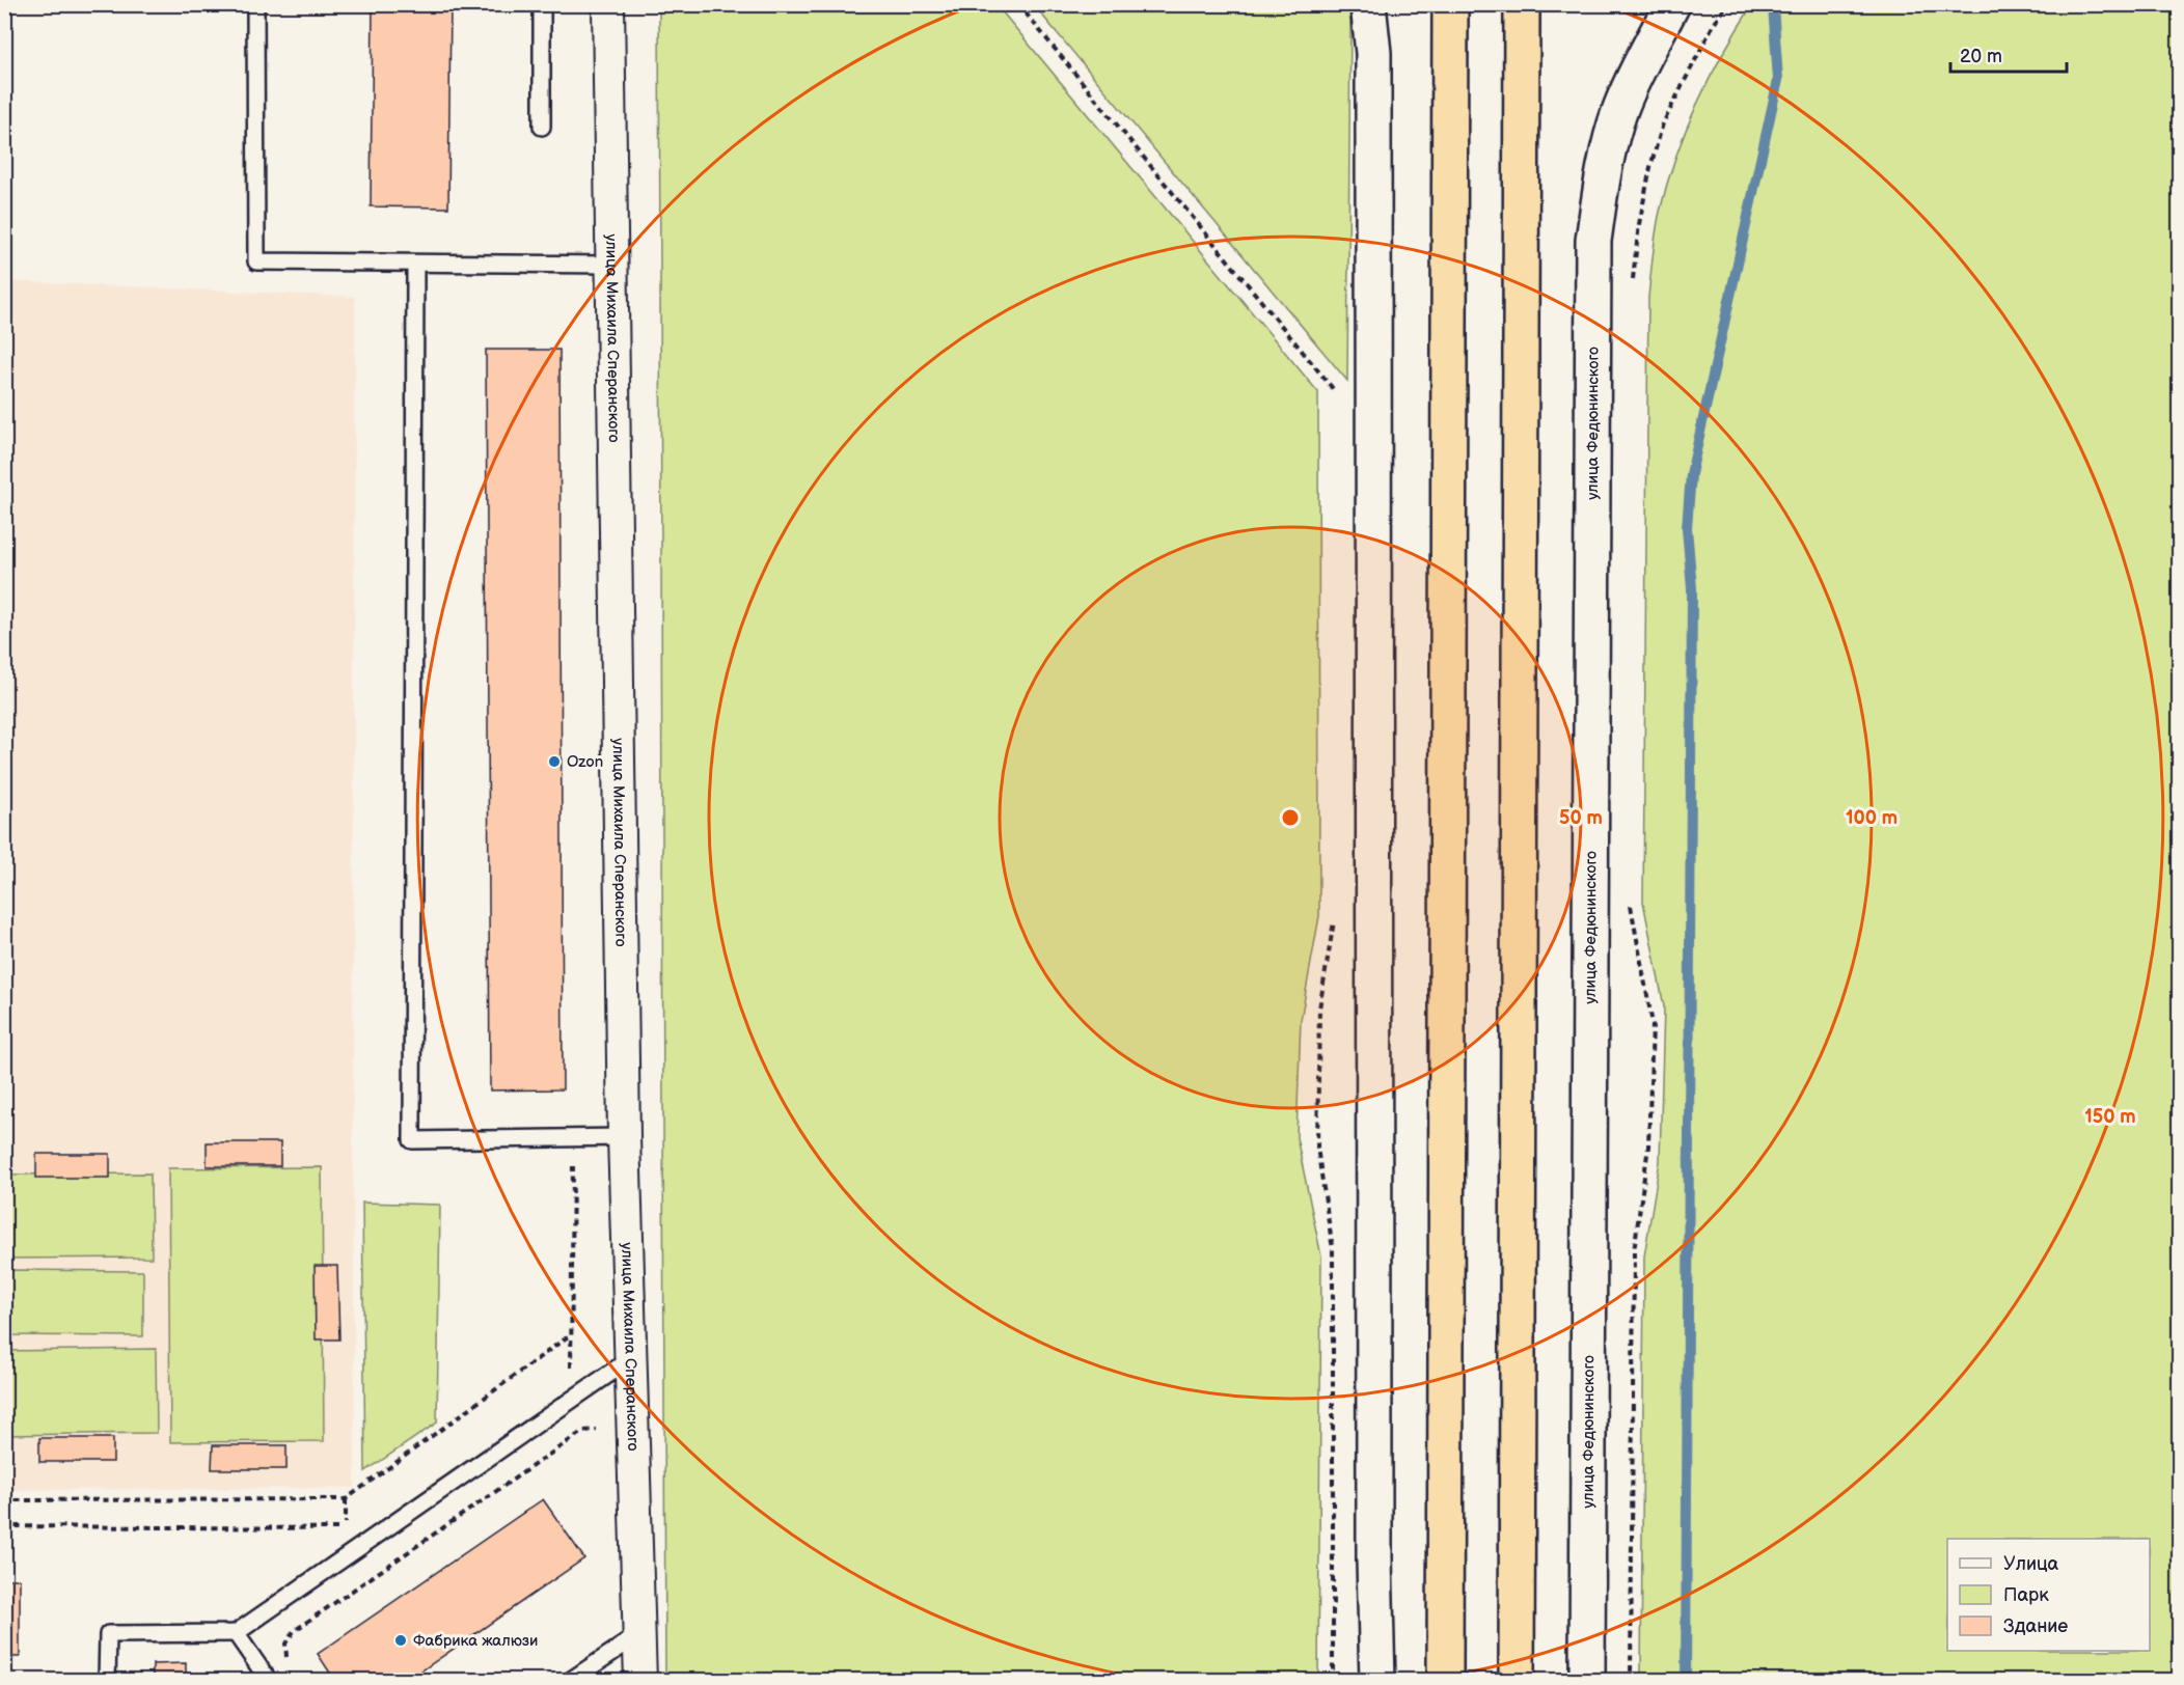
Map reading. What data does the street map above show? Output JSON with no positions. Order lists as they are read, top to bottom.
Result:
{
  "streets": {
    "main road": ["улица Федюнинского"],
    "street": ["улица Михаила Сперанского"]
  },
  "places": ["Ozon", "Фабрика жалюзи"],
  "legend": ["Улица", "Парк", "Здание"],
  "scale_bar": "20 m",
  "rings": ["50 m", "100 m", "150 m"]
}
